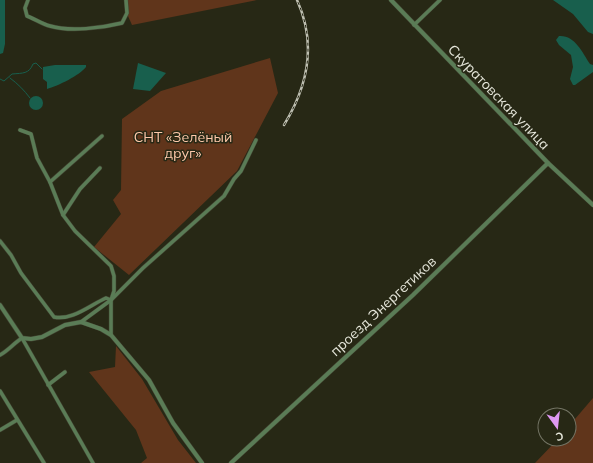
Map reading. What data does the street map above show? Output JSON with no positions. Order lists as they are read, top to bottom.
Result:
{
  "streets": {
    "street": ["Скуратовская улица", "проезд Энергетиков"]
  },
  "crossings": [
    ["Скуратовская улица", "проезд Энергетиков"]
  ],
  "parks": ["СНТ «Зелёный друг»"],
  "north": "bottom"
}
